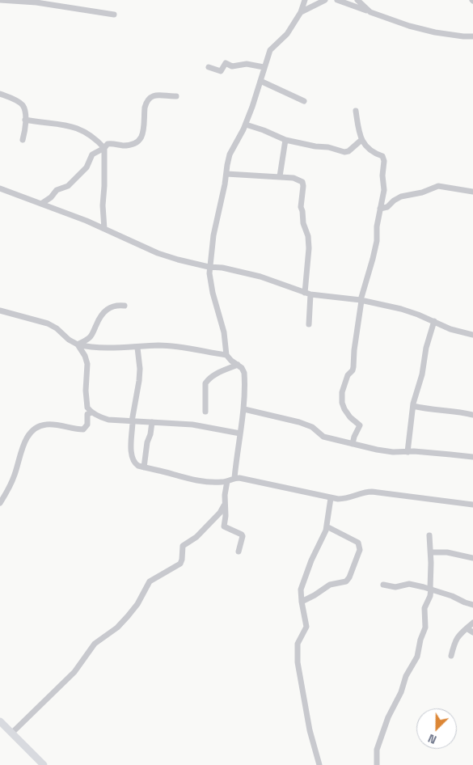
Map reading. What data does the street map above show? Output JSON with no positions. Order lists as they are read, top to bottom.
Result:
{
  "north": "bottom left"
}
